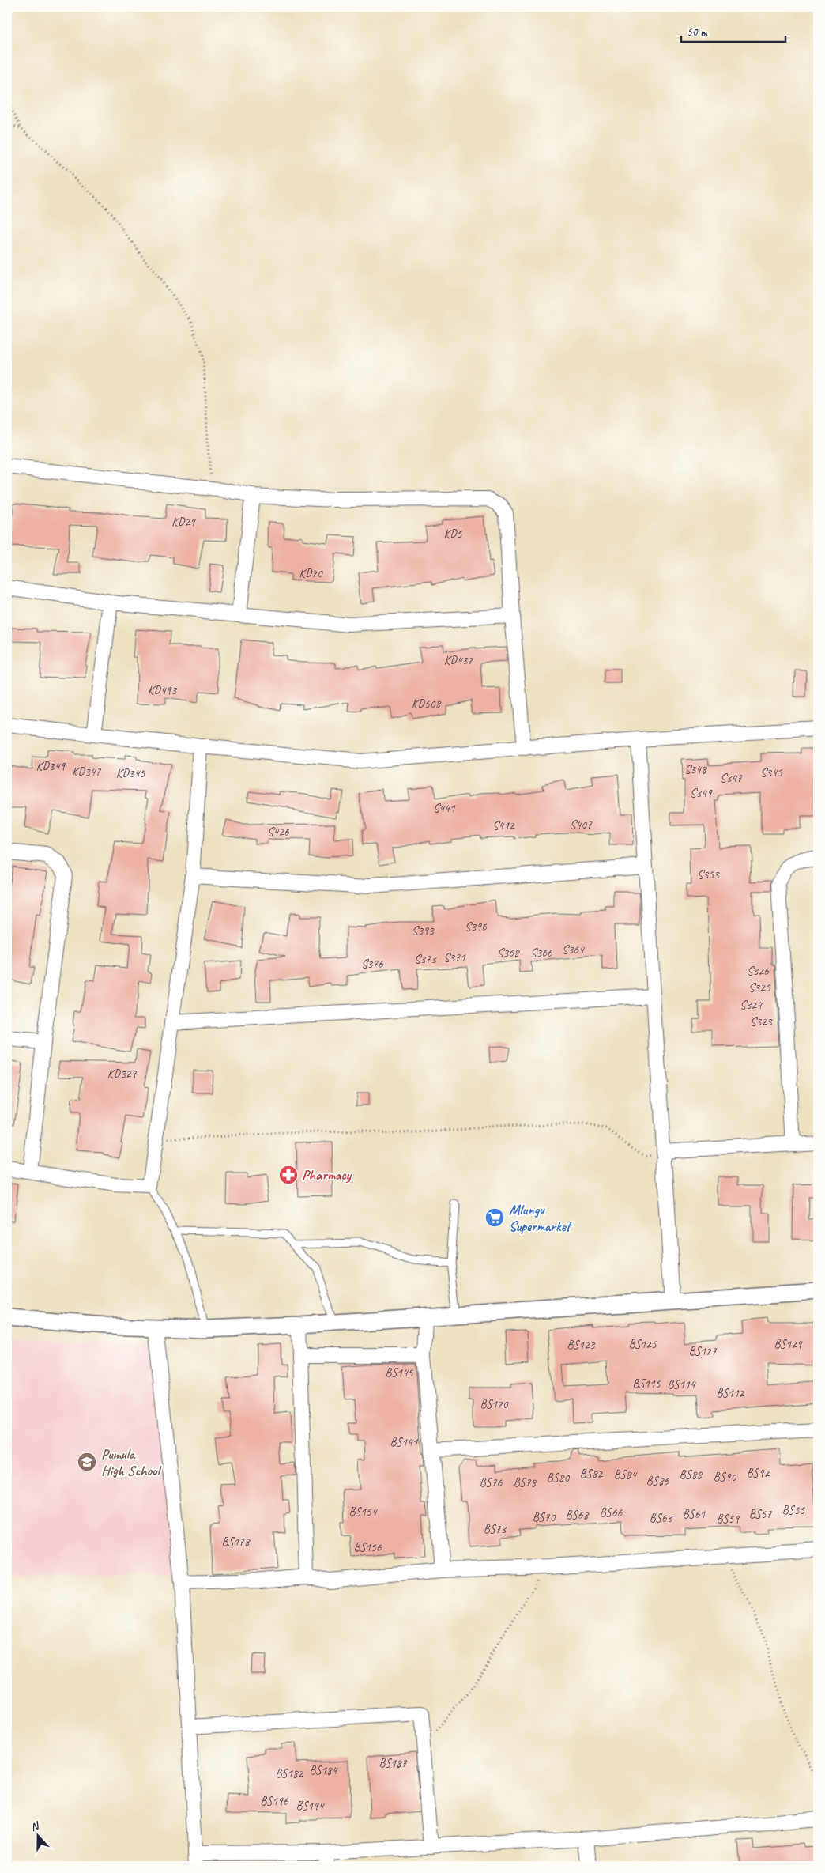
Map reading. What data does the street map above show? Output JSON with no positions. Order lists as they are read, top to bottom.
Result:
{
  "places": {
    "pharmacy": ["Pharmacy"],
    "supermarket": ["Mlungu Supermarket"],
    "school or university": ["Pumula High School"]
  },
  "house_numbers": [
    "KD29",
    "KD5",
    "KD20",
    "KD432",
    "KD493",
    "KD508",
    "KD349",
    "S348",
    "KD347",
    "S345",
    "KD345",
    "S347",
    "S349",
    "S441",
    "S407",
    "S412",
    "S426",
    "S353",
    "S396",
    "S393",
    "S364",
    "S368",
    "S366",
    "S371",
    "S373",
    "S376",
    "S326",
    "S325",
    "S324",
    "S323",
    "KD329",
    "BS125",
    "BS129",
    "BS123",
    "BS127",
    "BS145",
    "BS115",
    "BS114",
    "BS112",
    "BS120",
    "BS141",
    "BS92",
    "BS82",
    "BS84",
    "BS88",
    "BS90",
    "BS80",
    "BS86",
    "BS76",
    "BS78",
    "BS55",
    "BS154",
    "BS66",
    "BS61",
    "BS57",
    "BS68",
    "BS70",
    "BS63",
    "BS59",
    "BS73",
    "BS178",
    "BS156",
    "BS187",
    "BS184",
    "BS182",
    "BS196",
    "BS194"
  ],
  "scale_bar": "50 m",
  "north": "top"
}
